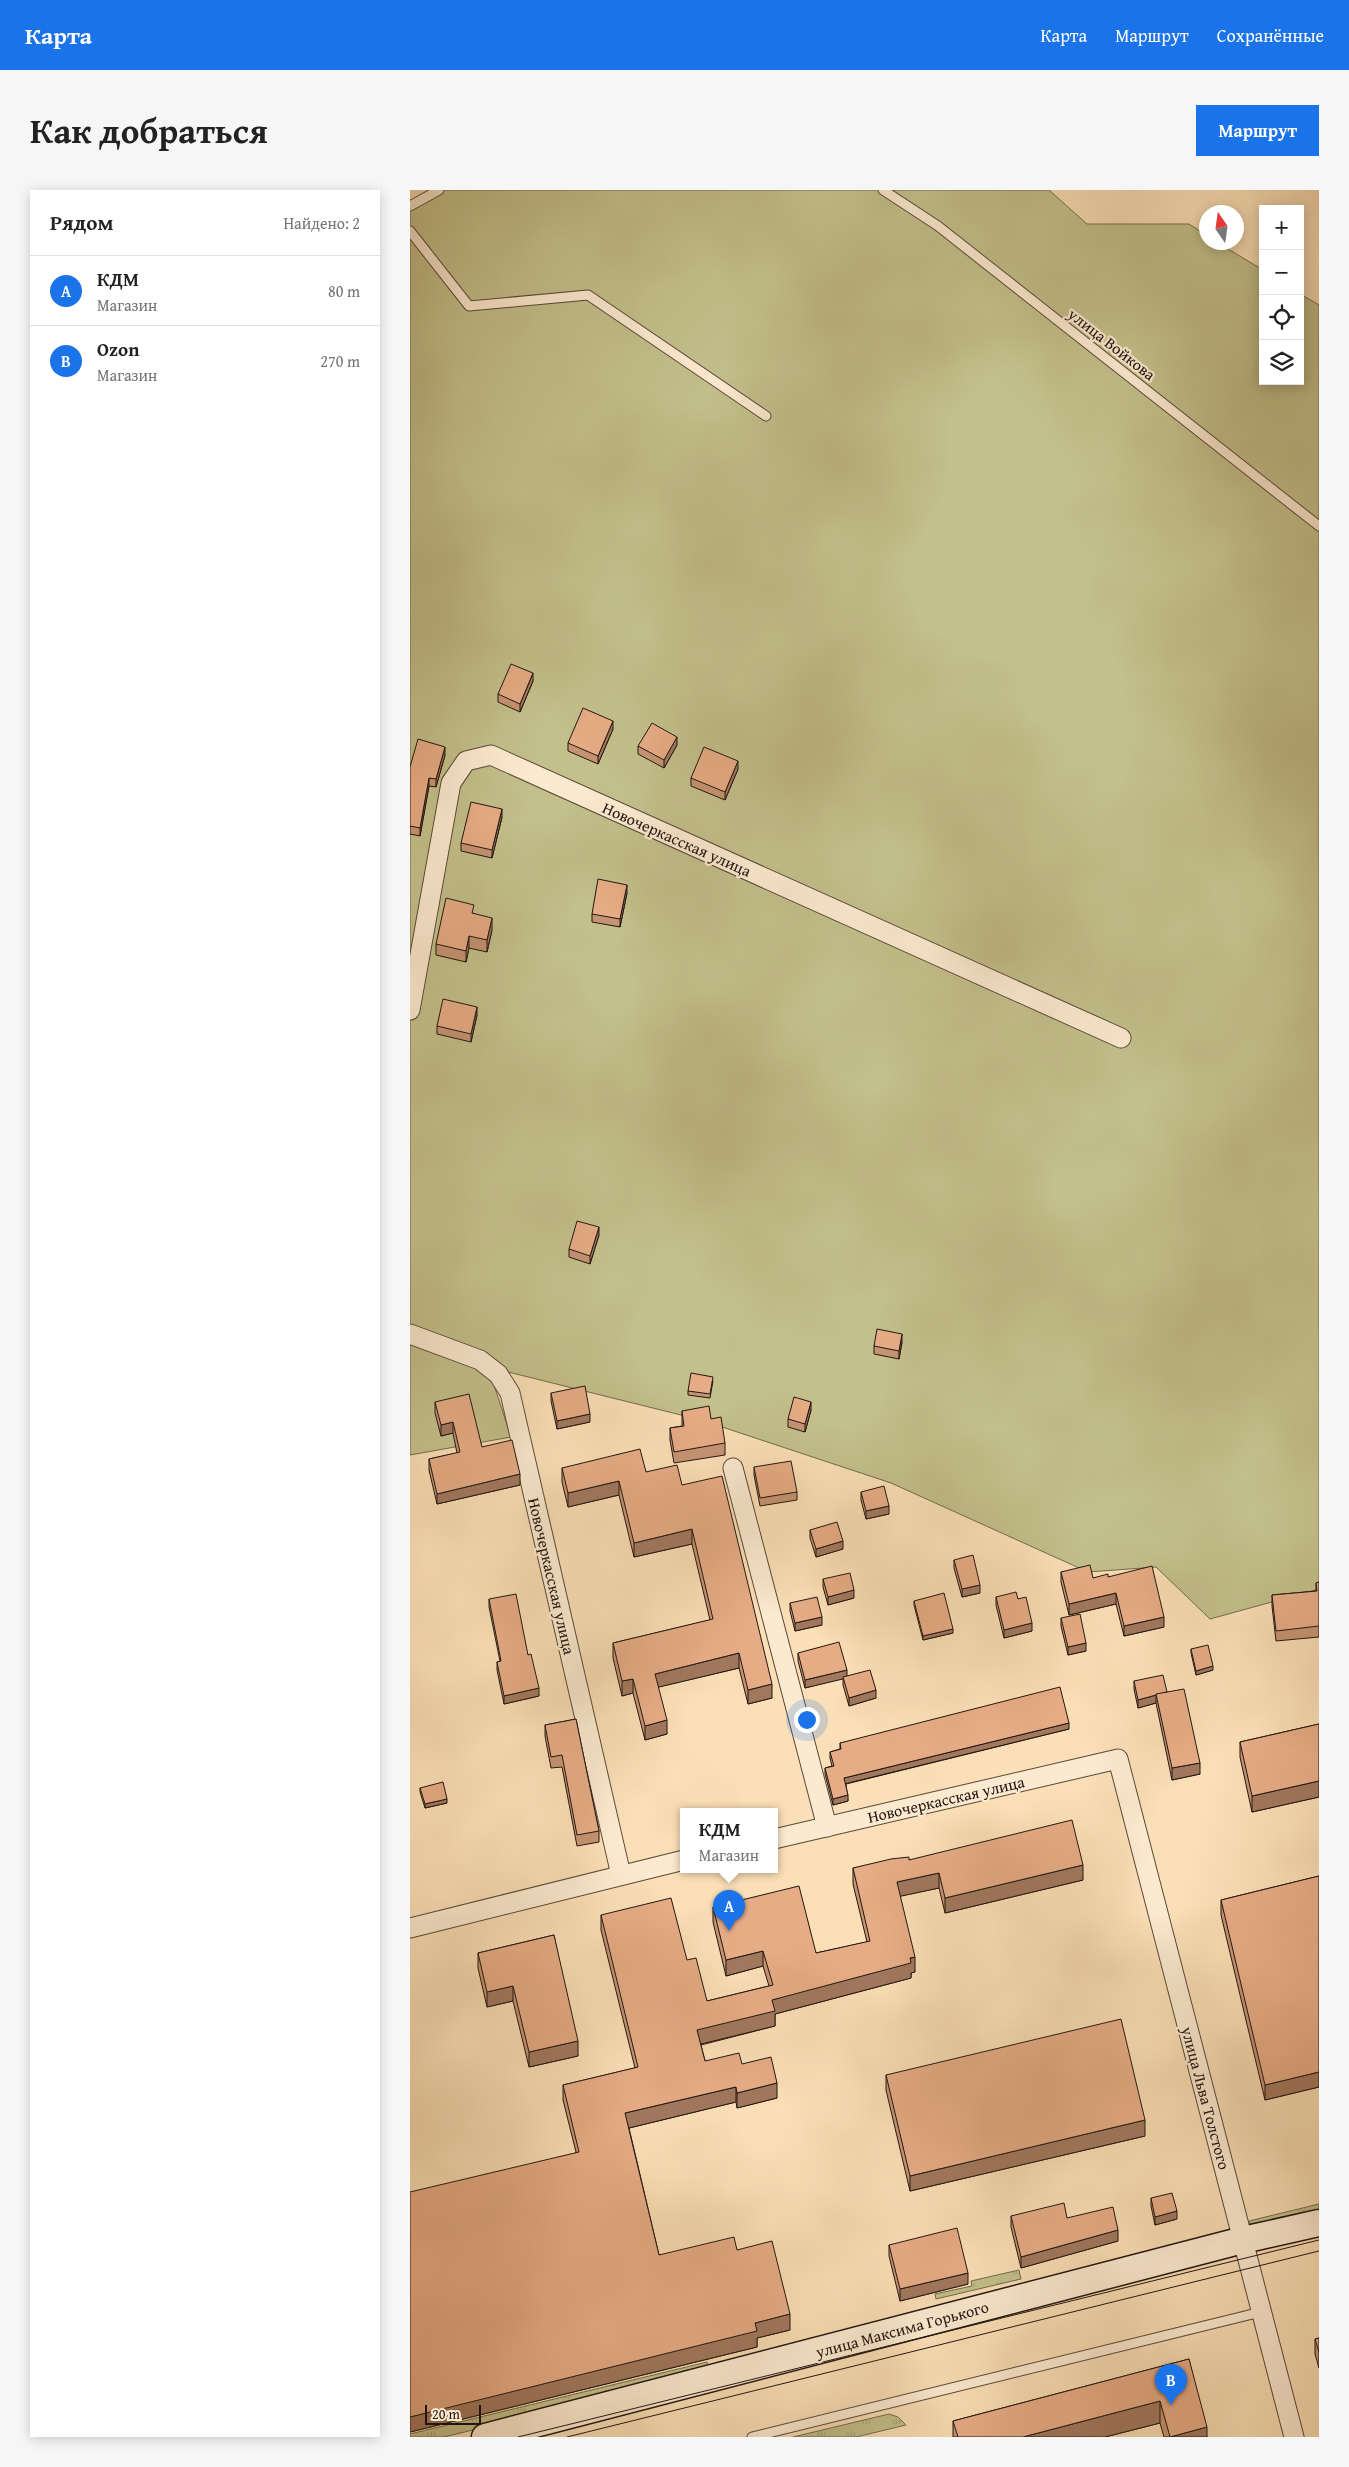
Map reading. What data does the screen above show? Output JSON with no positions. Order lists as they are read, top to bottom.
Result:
{
  "streets": {
    "street": ["Новочеркасская улица", "улица Льва Толстого", "улица Максима Горького"],
    "lane": ["улица Войкова"]
  },
  "crossings": [
    ["Новочеркасская улица", "улица Льва Толстого"],
    ["улица Льва Толстого", "улица Максима Горького"]
  ],
  "scale_bar": "20 m",
  "north": "top",
  "page": {
    "header": "Карта",
    "nav": ["Карта", "Маршрут", "Сохранённые"],
    "title": "Как добраться",
    "buttons": "Маршрут",
    "heading": ["Рядом", "Найдено: 2"],
    "map_buttons": ["+", "−"],
    "list": [
      {
        "mark": "A",
        "name": "КДМ",
        "note": "Магазин",
        "value": "80 m"
      },
      {
        "mark": "B",
        "name": "Ozon",
        "note": "Магазин",
        "value": "270 m"
      }
    ],
    "popup": ["КДМ", "Магазин"],
    "pins": ["A", "B"],
    "scale": "20 m"
  }
}
